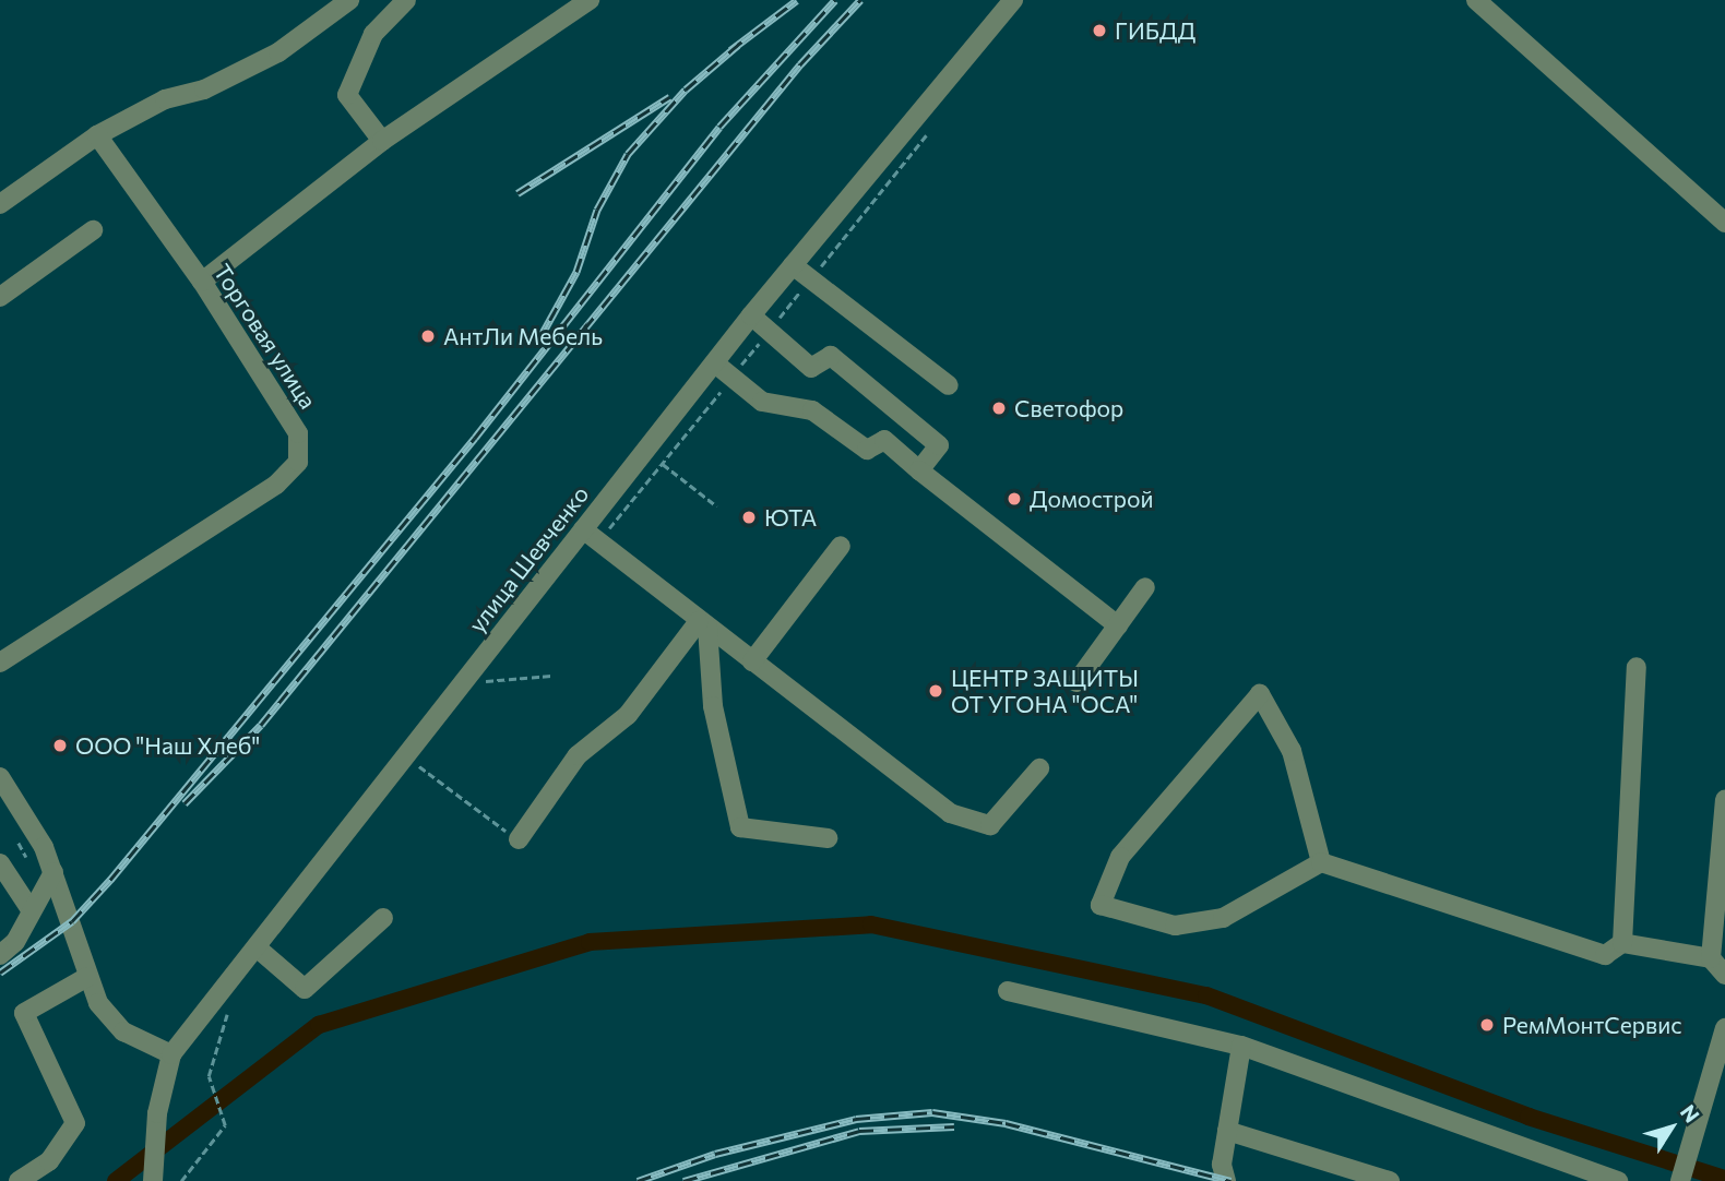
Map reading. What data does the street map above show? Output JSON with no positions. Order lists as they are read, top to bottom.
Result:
{
  "streets": {
    "street": ["Торговая улица", "улица Шевченко"]
  },
  "places": [
    "ГИБДД",
    "АнтЛи Мебель",
    "Светофор",
    "Домострой",
    "ЮТА",
    "ЦЕНТР ЗАЩИТЫ ОТ УГОНА \"ОСА\"",
    "ООО \"Наш Хлеб\"",
    "РемМонтСервис"
  ],
  "north": "top right"
}
